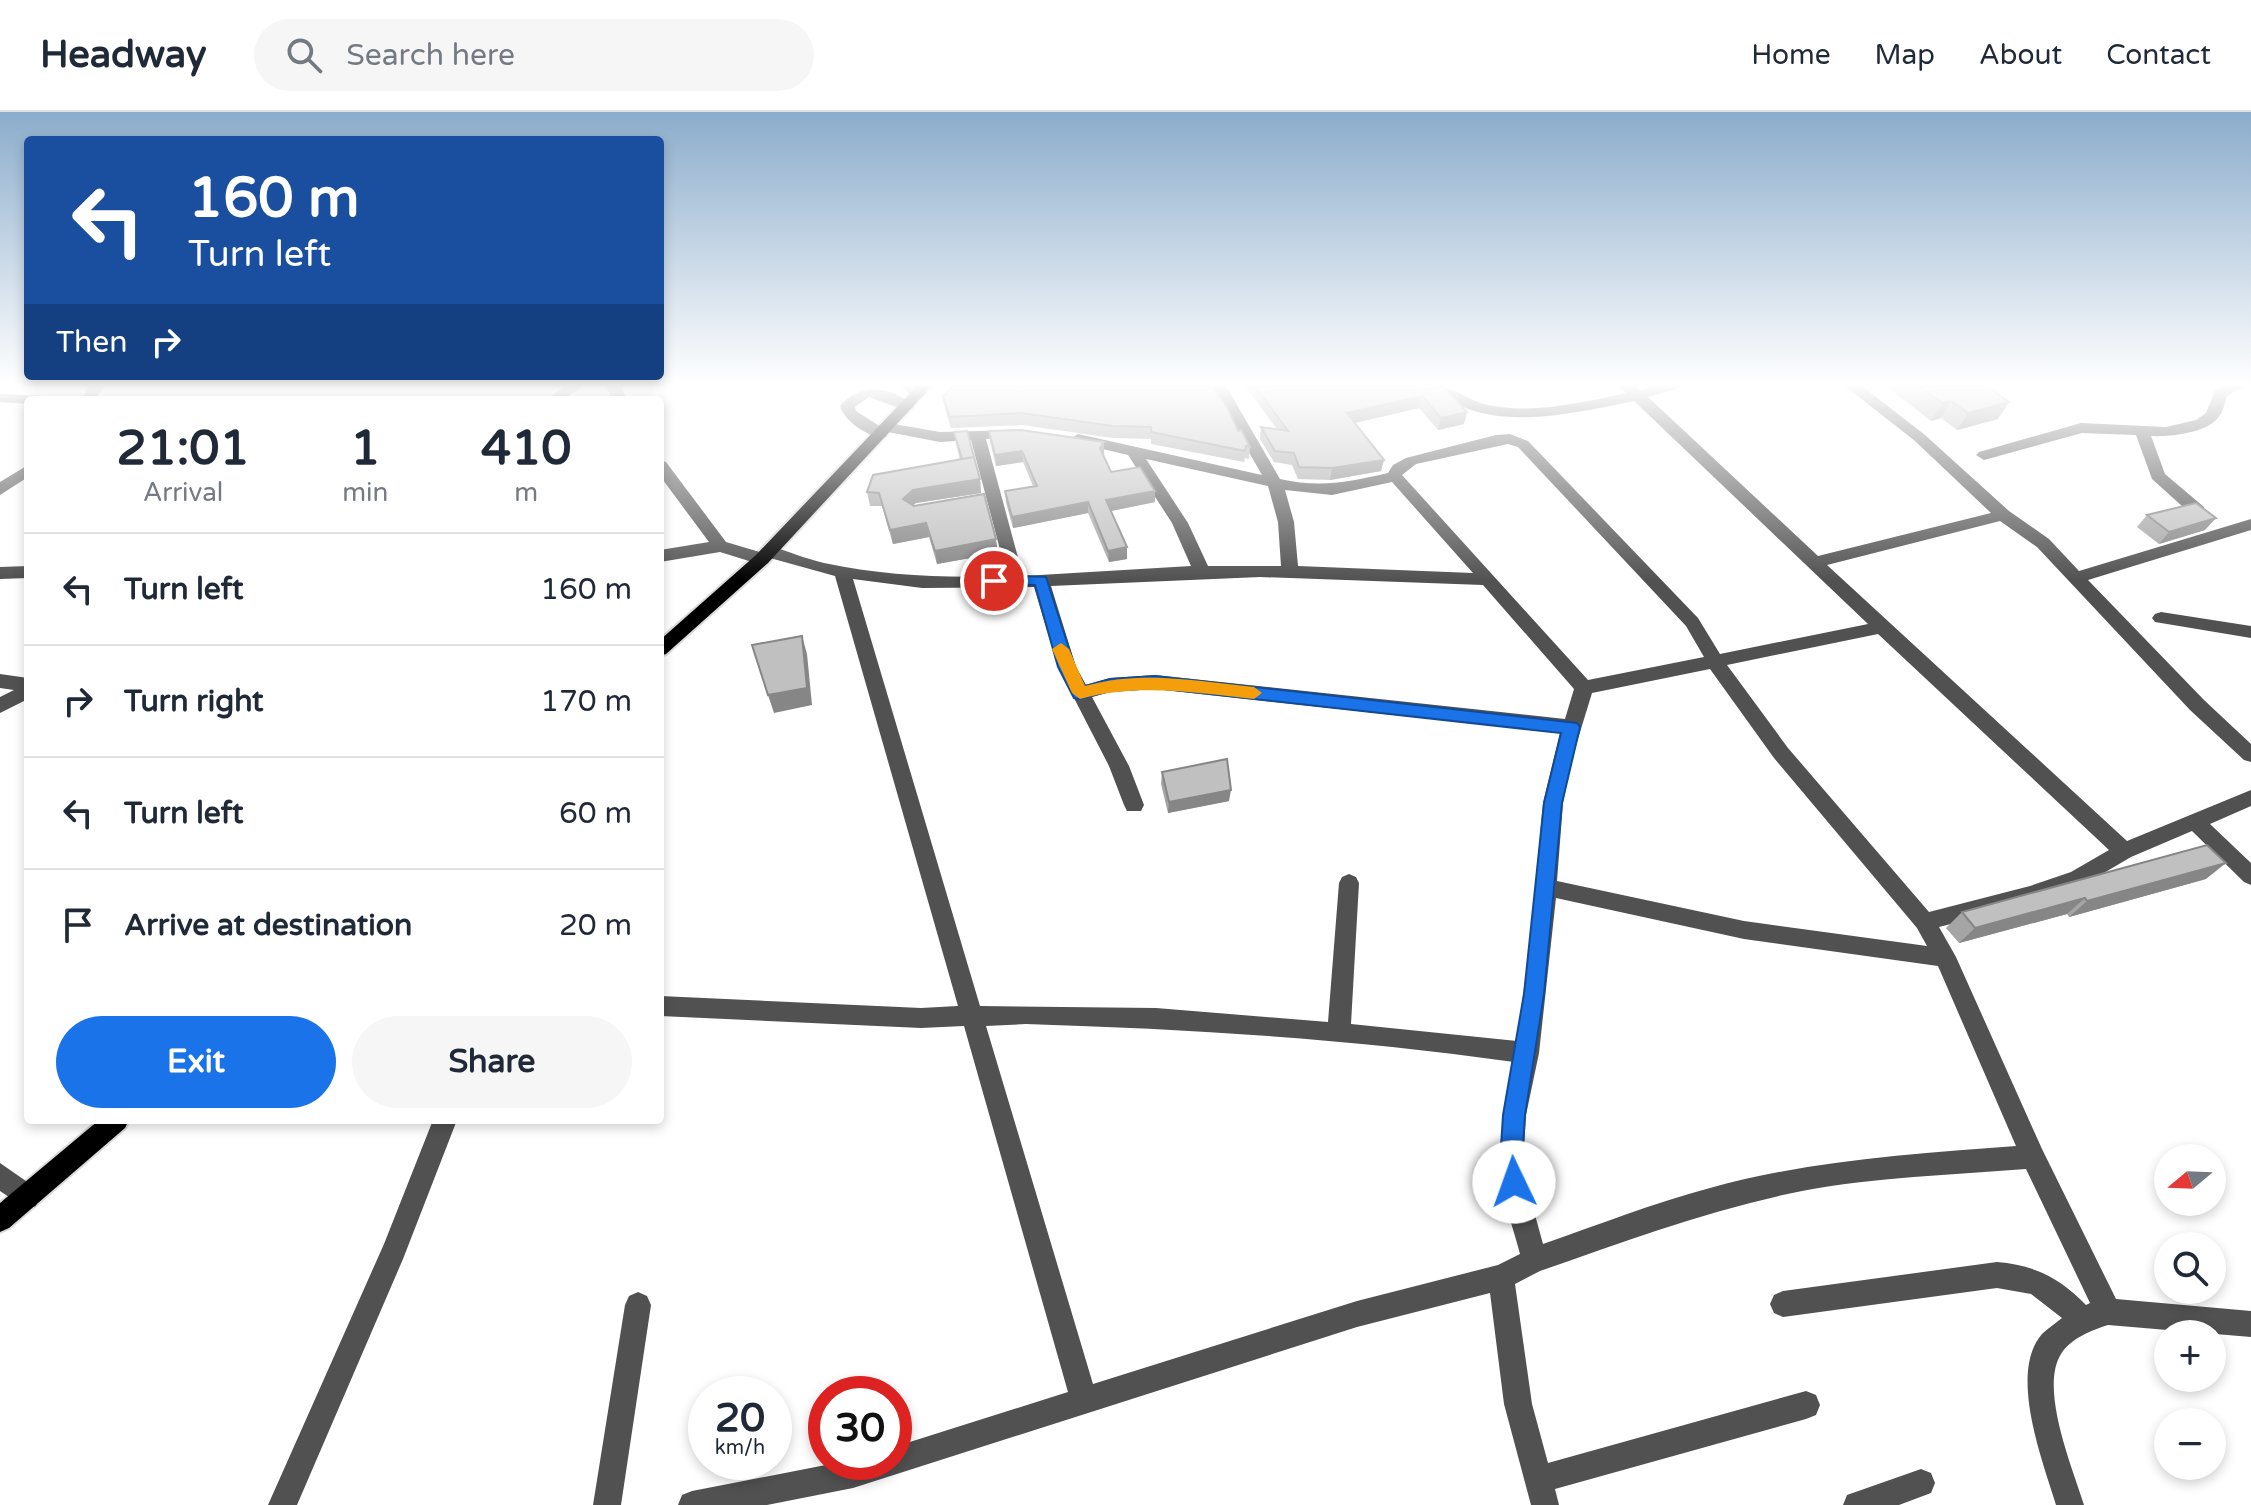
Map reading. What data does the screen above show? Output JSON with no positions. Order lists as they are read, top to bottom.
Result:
{
  "north": "left",
  "page": {
    "header": "Headway",
    "search": "Search here",
    "nav": [
      "Home",
      "Map",
      "About",
      "Contact"
    ],
    "turn": ["160 m", "Turn left"],
    "then": "Then",
    "eta": [
      "21:01",
      "Arrival",
      "1",
      "min",
      "410",
      "m"
    ],
    "list": [
      {
        "name": "Turn left",
        "value": "160 m"
      },
      {
        "name": "Turn right",
        "value": "170 m"
      },
      {
        "name": "Turn left",
        "value": "60 m"
      },
      {
        "name": "Arrive at destination",
        "value": "20 m"
      }
    ],
    "buttons": ["Exit", "Share"],
    "map_buttons": ["+", "−"],
    "speed": "20 km/h",
    "limit": "30"
  }
}
